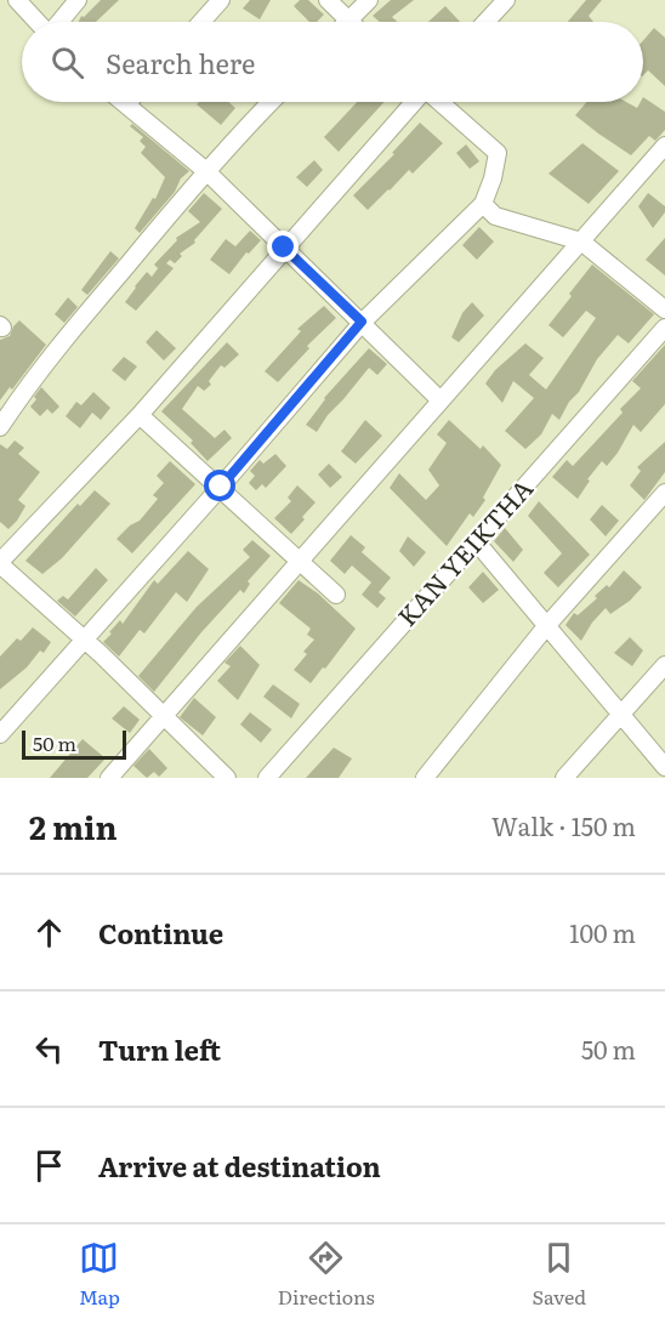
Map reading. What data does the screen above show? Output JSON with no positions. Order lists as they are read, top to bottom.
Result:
{
  "streets": {
    "street": ["KAN YEIKTHA"]
  },
  "scale_bar": "50 m",
  "page": {
    "search": "Search here",
    "scale": "50 m",
    "heading": ["2 min", "Walk · 150 m"],
    "list": [
      ["Continue", "100 m"],
      ["Turn left", "50 m"],
      "Arrive at destination"
    ],
    "nav": ["Map", "Directions", "Saved"]
  }
}
